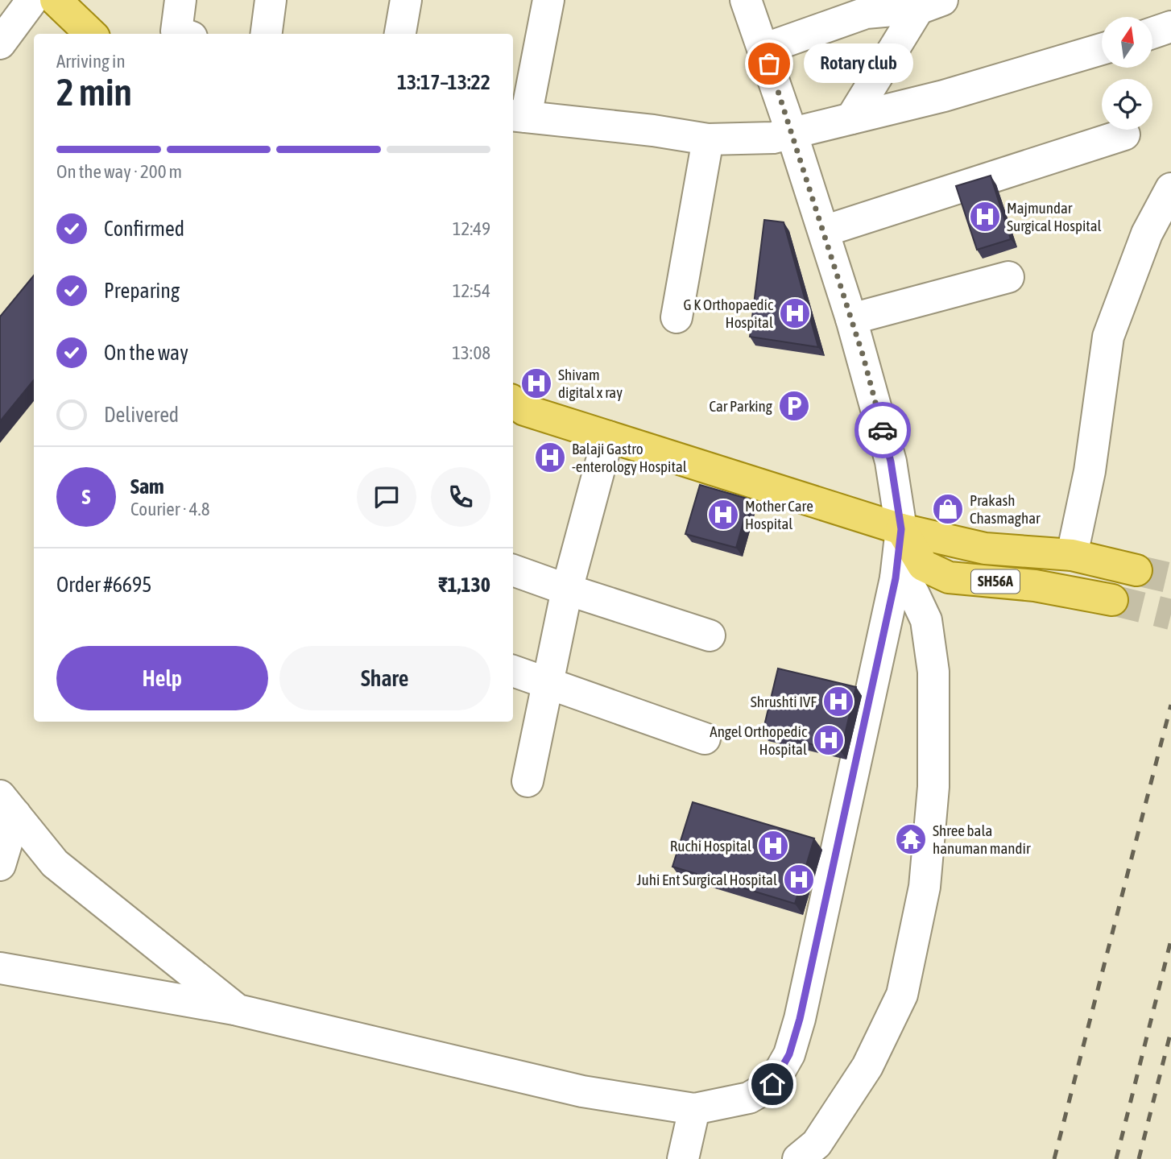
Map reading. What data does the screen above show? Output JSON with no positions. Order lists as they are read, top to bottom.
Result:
{
  "streets": {
    "main road": ["SH56A"]
  },
  "places": {
    "other": ["Rotary club"],
    "hospital": [
      "Majmundar Surgical Hospital",
      "G K Orthopaedic Hospital",
      "Shivam digital x ray",
      "Balaji Gastro -enterology Hospital",
      "Mother Care Hospital",
      "Shrushti IVF",
      "Angel Orthopedic Hospital",
      "Ruchi Hospital",
      "Juhi Ent Surgical Hospital"
    ],
    "parking": ["Car Parking"],
    "shop": ["Prakash Chasmaghar"],
    "temple": ["Shree bala hanuman mandir"]
  },
  "north": "top",
  "page": {
    "heading": ["2 min", "Arriving in", "13:17–13:22"],
    "panel": [
      "Sam",
      "Courier · 4.8",
      "Order #6695",
      "₹1,130"
    ],
    "bubble": "Rotary club",
    "bar": "On the way · 200 m",
    "list": [
      ["Confirmed", "12:49"],
      ["Preparing", "12:54"],
      ["On the way", "13:08"],
      "Delivered"
    ],
    "round": "S",
    "buttons": ["Help", "Share"]
  }
}
